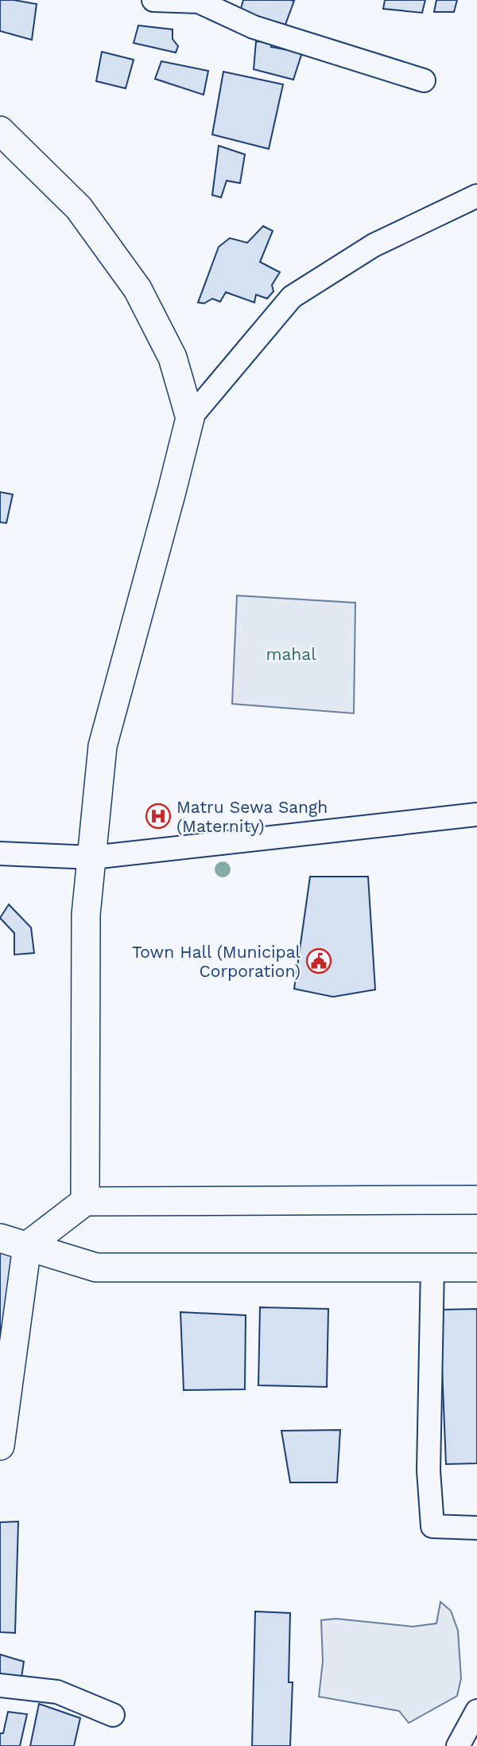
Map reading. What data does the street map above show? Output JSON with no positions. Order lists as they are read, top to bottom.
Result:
{
  "parks": ["mahal"],
  "places": {
    "hospital": ["Matru Sewa Sangh (Maternity)"],
    "public building": ["Town Hall (Municipal Corporation)"]
  }
}
